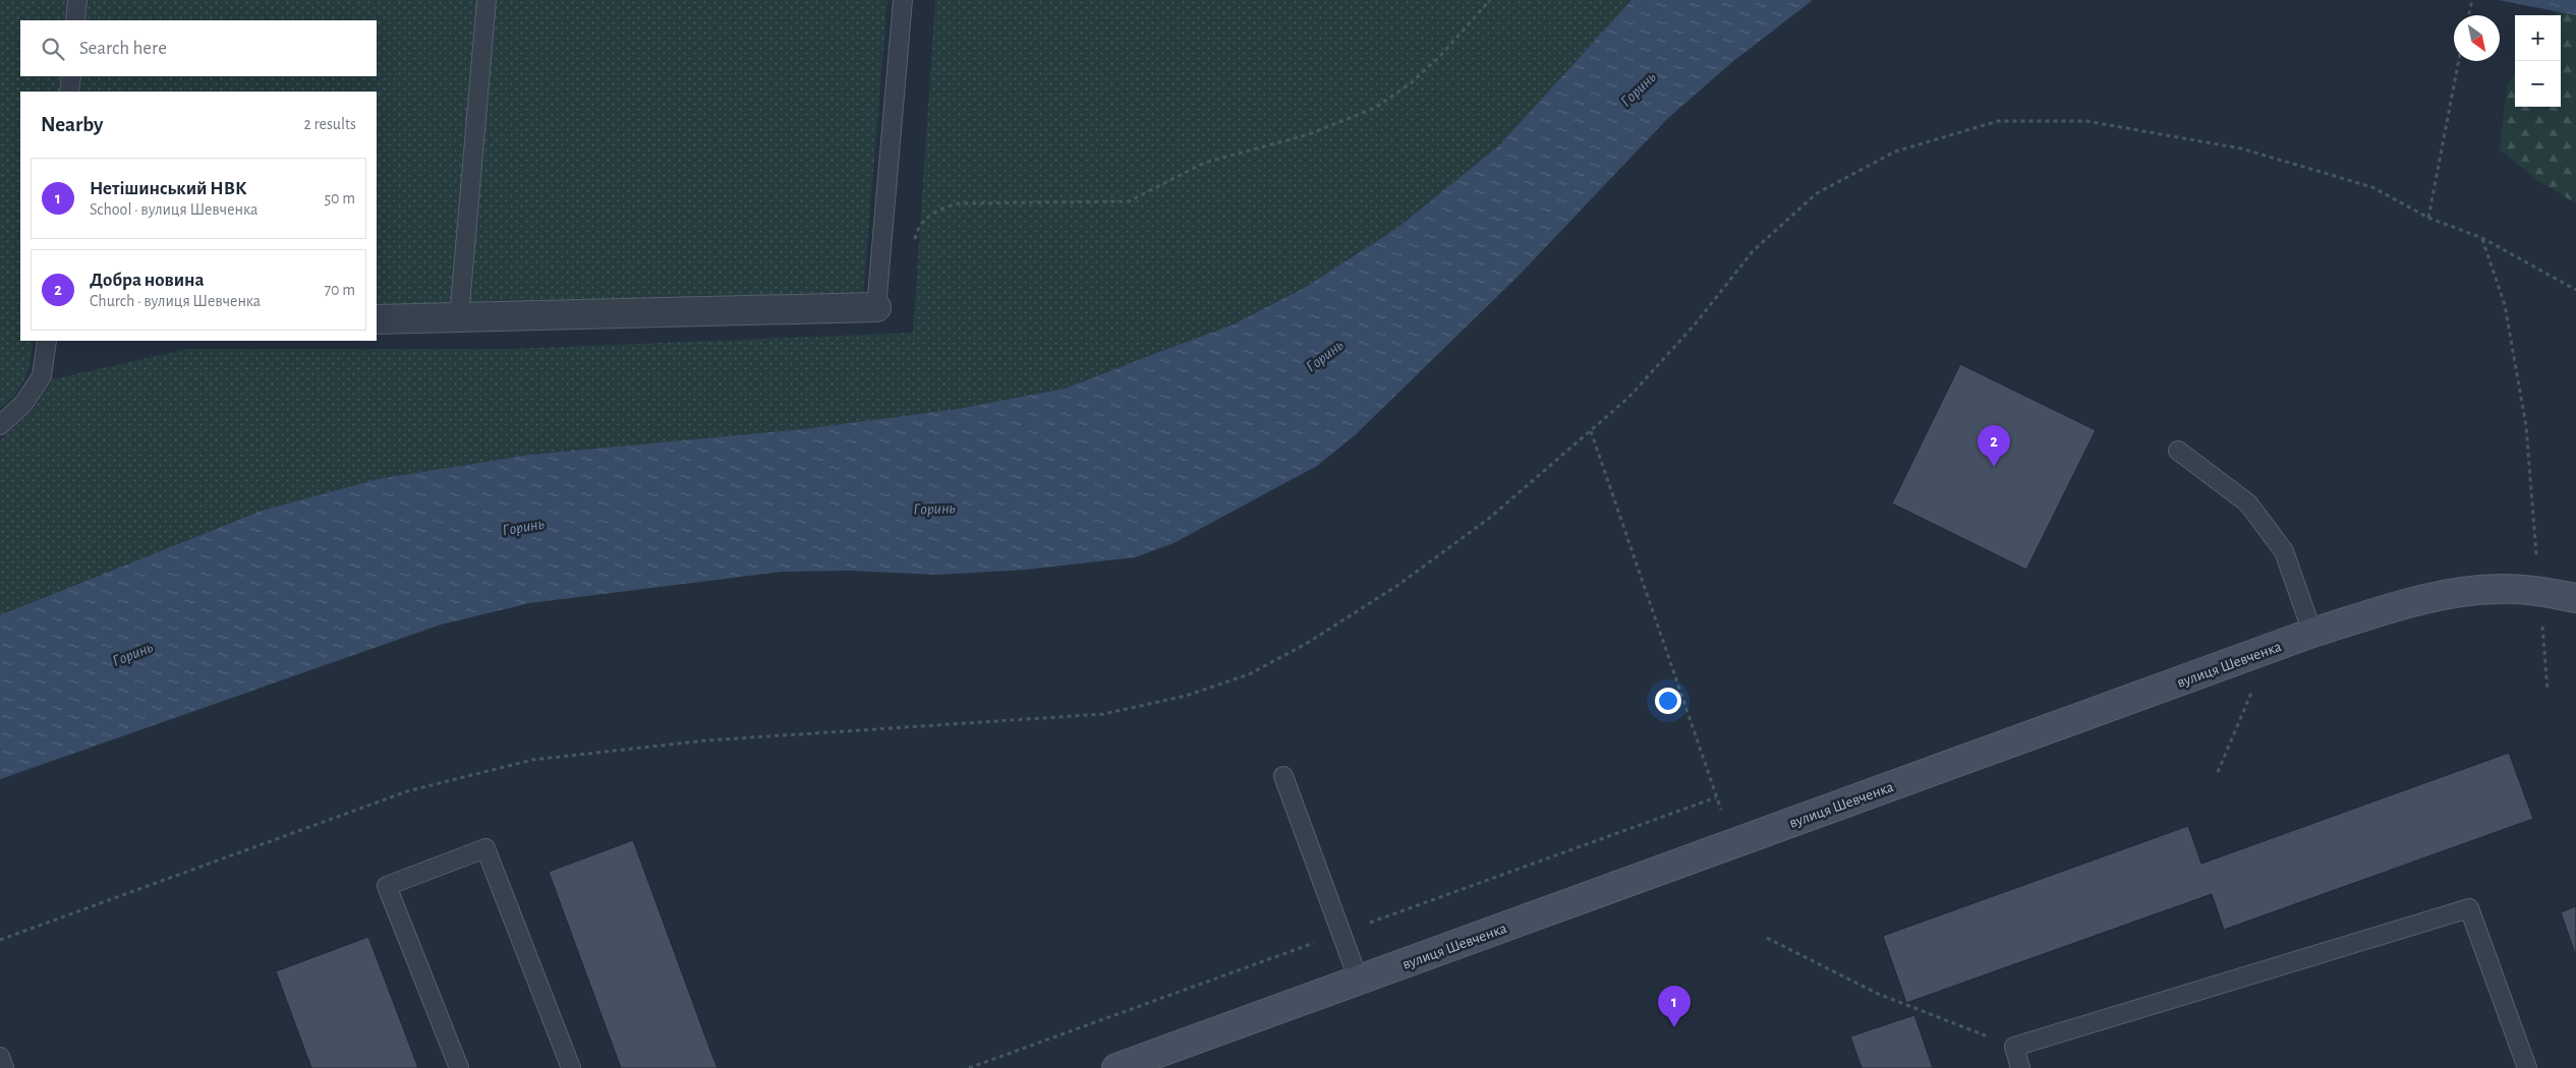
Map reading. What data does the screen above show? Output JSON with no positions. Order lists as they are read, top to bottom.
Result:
{
  "streets": {
    "street": ["вулиця Шевченка"]
  },
  "water": ["Горинь"],
  "north": "bottom right",
  "page": {
    "map_buttons": ["+", "−"],
    "search": "Search here",
    "heading": ["Nearby", "2 results"],
    "list": [
      {
        "mark": "1",
        "name": "Нетішинський НВК",
        "note": "School · вулиця Шевченка",
        "value": "50 m"
      },
      {
        "mark": "2",
        "name": "Добра новина",
        "note": "Church · вулиця Шевченка",
        "value": "70 m"
      }
    ],
    "pins": ["2", "1"]
  }
}
